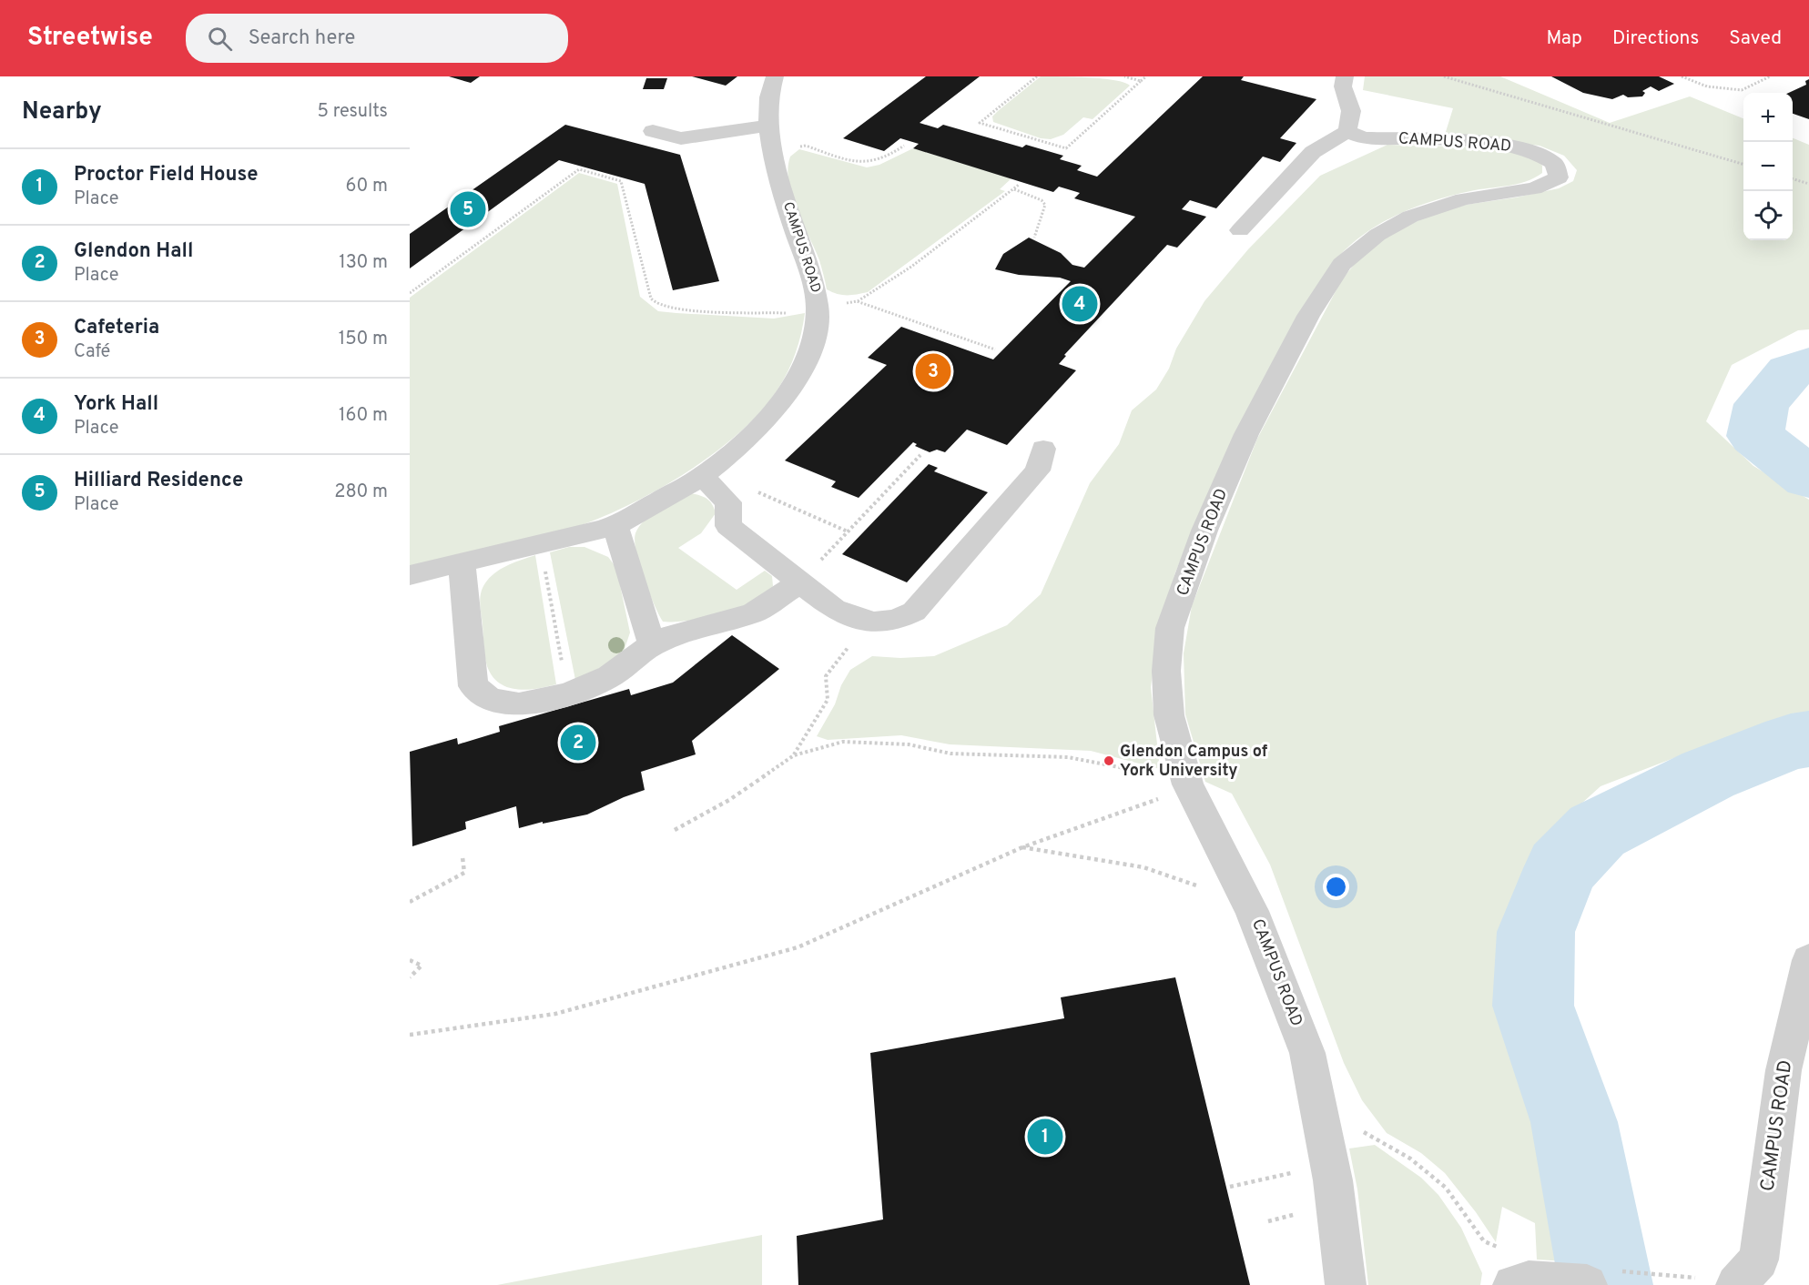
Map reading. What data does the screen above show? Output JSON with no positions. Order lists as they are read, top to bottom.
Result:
{
  "streets": {
    "lane": ["CAMPUS ROAD"]
  },
  "places": ["Glendon Campus of York University"],
  "page": {
    "header": "Streetwise",
    "search": "Search here",
    "nav": ["Map", "Directions", "Saved"],
    "heading": ["Nearby", "5 results"],
    "map_buttons": ["+", "−"],
    "list": [
      {
        "mark": "1",
        "name": "Proctor Field House",
        "note": "Place",
        "value": "60 m"
      },
      {
        "mark": "2",
        "name": "Glendon Hall",
        "note": "Place",
        "value": "130 m"
      },
      {
        "mark": "3",
        "name": "Cafeteria",
        "note": "Café",
        "value": "150 m"
      },
      {
        "mark": "4",
        "name": "York Hall",
        "note": "Place",
        "value": "160 m"
      },
      {
        "mark": "5",
        "name": "Hilliard Residence",
        "note": "Place",
        "value": "280 m"
      }
    ],
    "pins": [
      "5",
      "4",
      "3",
      "2",
      "1"
    ]
  }
}
